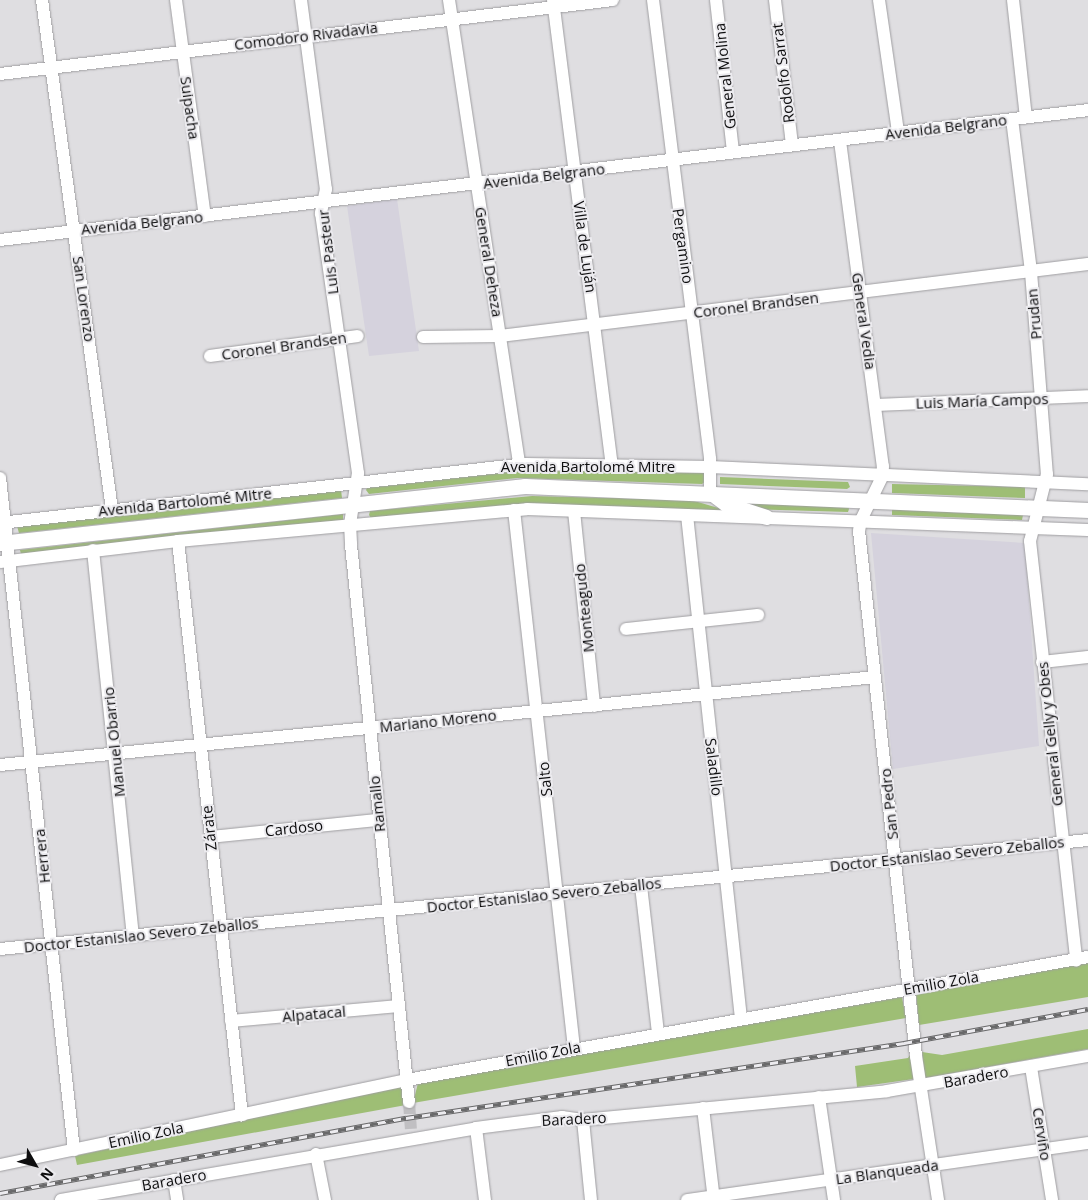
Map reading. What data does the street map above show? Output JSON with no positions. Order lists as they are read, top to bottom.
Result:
{
  "streets": {
    "main road": ["Avenida Bartolomé Mitre"],
    "street": [
      "Comodoro Rivadavia",
      "Rodolfo Sarrat",
      "General Molina",
      "Suipacha",
      "Avenida Belgrano",
      "Pergamino",
      "Villa de Luján",
      "Luis Pasteur",
      "General Deheza",
      "San Lorenzo",
      "Coronel Brandsen",
      "Prudan",
      "General Vedia",
      "Luis María Campos",
      "Monteagudo",
      "Mariano Moreno",
      "General Gelly y Obes",
      "Manuel Obarrio",
      "Saladillo",
      "Salto",
      "Ramallo",
      "San Pedro",
      "Zárate",
      "Cardoso",
      "Doctor Estanislao Severo Zeballos",
      "Herrera",
      "Emilio Zola",
      "Alpatacal",
      "Baradero",
      "Cerviño",
      "La Blanqueada"
    ]
  },
  "crossings": [
    ["Comodoro Rivadavia", "Suipacha"],
    ["Comodoro Rivadavia", "Villa de Luján"],
    ["Comodoro Rivadavia", "Luis Pasteur"],
    ["Comodoro Rivadavia", "General Deheza"],
    ["Comodoro Rivadavia", "San Lorenzo"],
    ["Rodolfo Sarrat", "Avenida Belgrano"],
    ["General Molina", "Avenida Belgrano"],
    ["Suipacha", "Avenida Belgrano"],
    ["Avenida Belgrano", "Pergamino"],
    ["Avenida Belgrano", "Villa de Luján"],
    ["Avenida Belgrano", "Luis Pasteur"],
    ["Avenida Belgrano", "General Deheza"],
    ["Avenida Belgrano", "San Lorenzo"],
    ["Avenida Belgrano", "Prudan"],
    ["Avenida Belgrano", "General Vedia"],
    ["Pergamino", "Coronel Brandsen"],
    ["Pergamino", "Avenida Bartolomé Mitre"],
    ["Villa de Luján", "Coronel Brandsen"],
    ["Villa de Luján", "Avenida Bartolomé Mitre"],
    ["Luis Pasteur", "Coronel Brandsen"],
    ["Luis Pasteur", "Avenida Bartolomé Mitre"],
    ["Luis Pasteur", "Ramallo"],
    ["General Deheza", "Coronel Brandsen"],
    ["General Deheza", "Avenida Bartolomé Mitre"],
    ["San Lorenzo", "Avenida Bartolomé Mitre"],
    ["Coronel Brandsen", "Prudan"],
    ["Coronel Brandsen", "General Vedia"],
    ["Prudan", "Luis María Campos"],
    ["Prudan", "Avenida Bartolomé Mitre"],
    ["Prudan", "General Gelly y Obes"],
    ["General Vedia", "Luis María Campos"],
    ["General Vedia", "Avenida Bartolomé Mitre"],
    ["Avenida Bartolomé Mitre", "General Gelly y Obes"],
    ["Avenida Bartolomé Mitre", "Ramallo"],
    ["Avenida Bartolomé Mitre", "San Pedro"],
    ["Avenida Bartolomé Mitre", "Herrera"],
    ["Monteagudo", "Mariano Moreno"],
    ["Mariano Moreno", "Manuel Obarrio"],
    ["Mariano Moreno", "Saladillo"],
    ["Mariano Moreno", "Salto"],
    ["Mariano Moreno", "Ramallo"],
    ["Mariano Moreno", "San Pedro"],
    ["Mariano Moreno", "Zárate"],
    ["Mariano Moreno", "Herrera"],
    ["General Gelly y Obes", "Doctor Estanislao Severo Zeballos"],
    ["General Gelly y Obes", "Emilio Zola"],
    ["Manuel Obarrio", "Doctor Estanislao Severo Zeballos"],
    ["Saladillo", "Doctor Estanislao Severo Zeballos"],
    ["Saladillo", "Emilio Zola"],
    ["Salto", "Doctor Estanislao Severo Zeballos"],
    ["Salto", "Emilio Zola"],
    ["Ramallo", "Cardoso"],
    ["Ramallo", "Doctor Estanislao Severo Zeballos"],
    ["Ramallo", "Emilio Zola"],
    ["Ramallo", "Alpatacal"],
    ["San Pedro", "Doctor Estanislao Severo Zeballos"],
    ["San Pedro", "Emilio Zola"],
    ["San Pedro", "Baradero"],
    ["San Pedro", "La Blanqueada"],
    ["Zárate", "Cardoso"],
    ["Zárate", "Doctor Estanislao Severo Zeballos"],
    ["Zárate", "Emilio Zola"],
    ["Zárate", "Alpatacal"],
    ["Doctor Estanislao Severo Zeballos", "Herrera"],
    ["Herrera", "Emilio Zola"],
    ["Baradero", "Cerviño"],
    ["Cerviño", "La Blanqueada"]
  ],
  "north": "bottom right"
}
